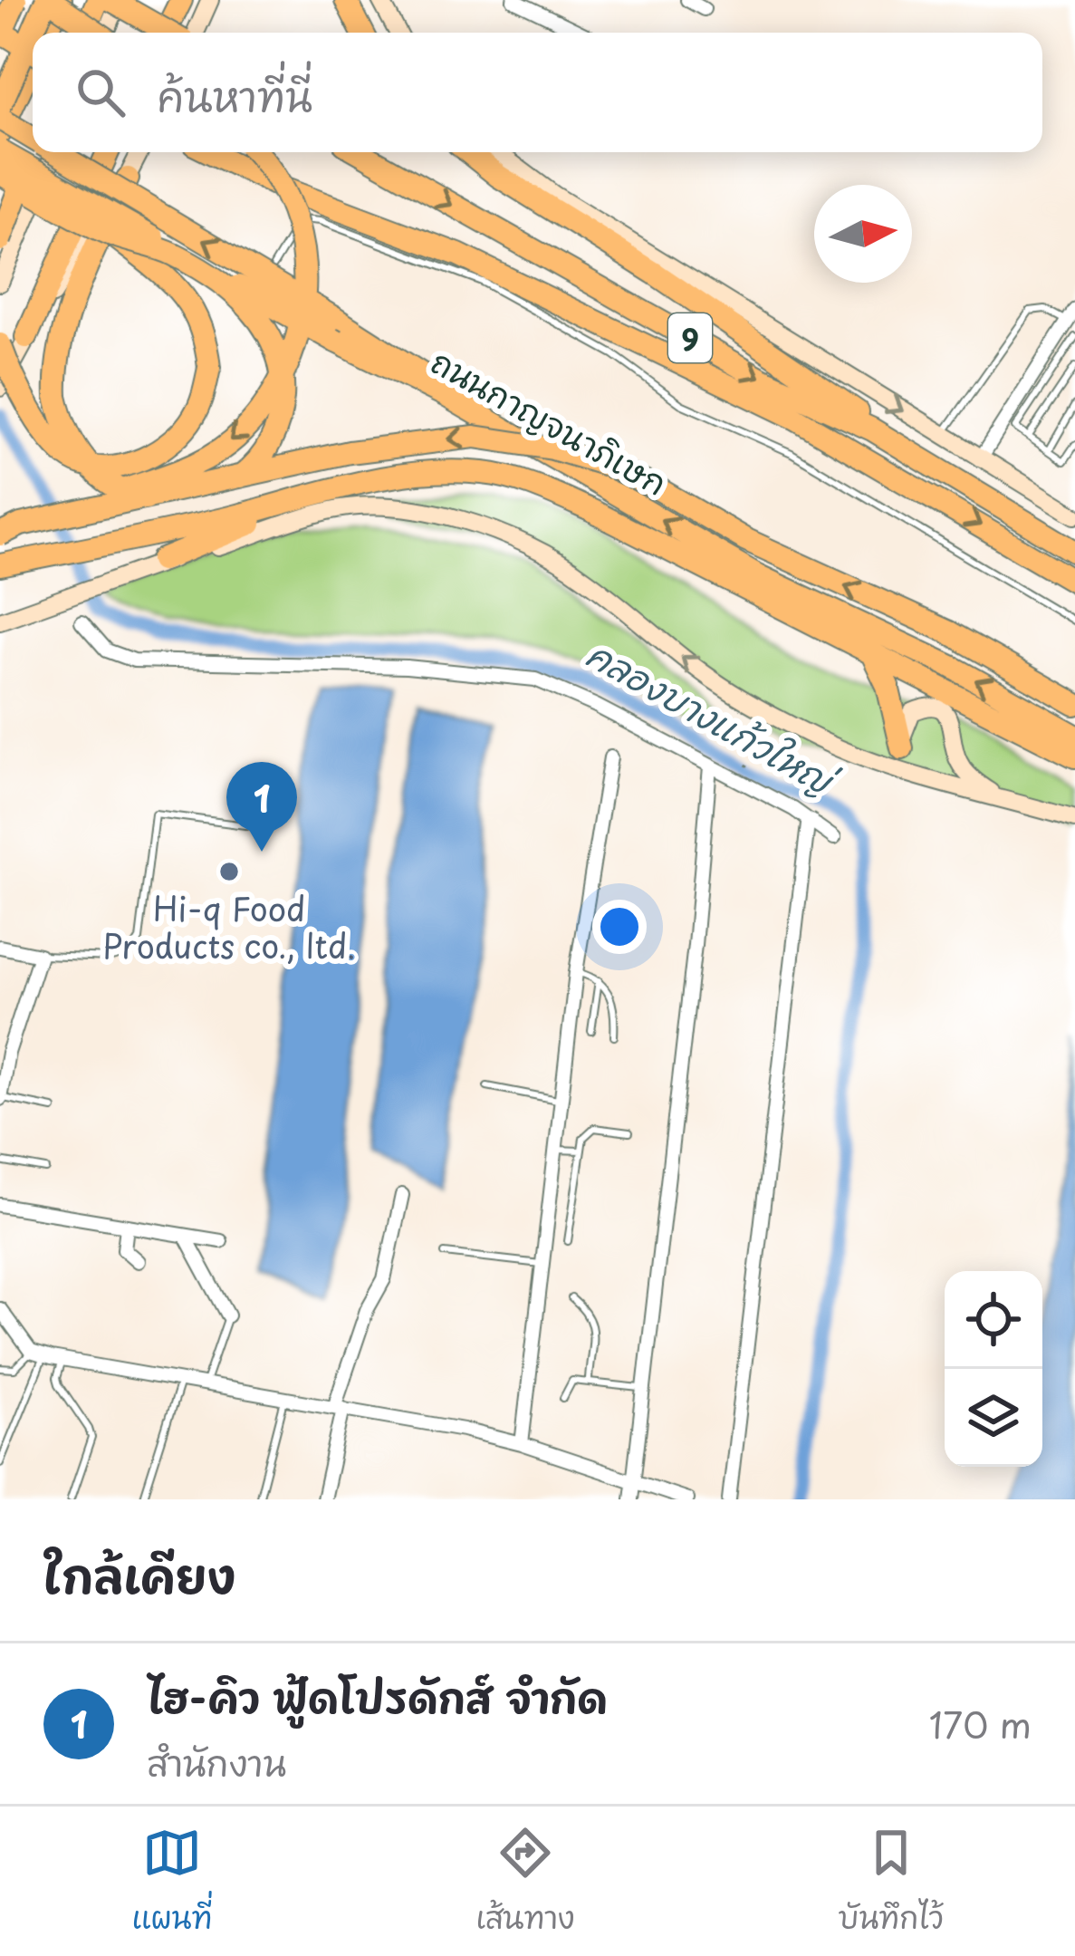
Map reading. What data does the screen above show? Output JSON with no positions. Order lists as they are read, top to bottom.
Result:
{
  "streets": {
    "highway": ["9", "ถนนกาญจนาภิเษก"]
  },
  "water": ["คลองบางแก้วใหญ่"],
  "places": ["Hi-q Food Products co., ltd."],
  "north": "right",
  "page": {
    "search": "ค้นหาที่นี่",
    "pins": "1",
    "heading": "ใกล้เคียง",
    "list": [
      {
        "mark": "1",
        "name": "ไฮ-คิว ฟู้ดโปรดักส์ จำกัด",
        "note": "สำนักงาน",
        "value": "170 m"
      }
    ],
    "nav": ["แผนที่", "เส้นทาง", "บันทึกไว้"]
  }
}
